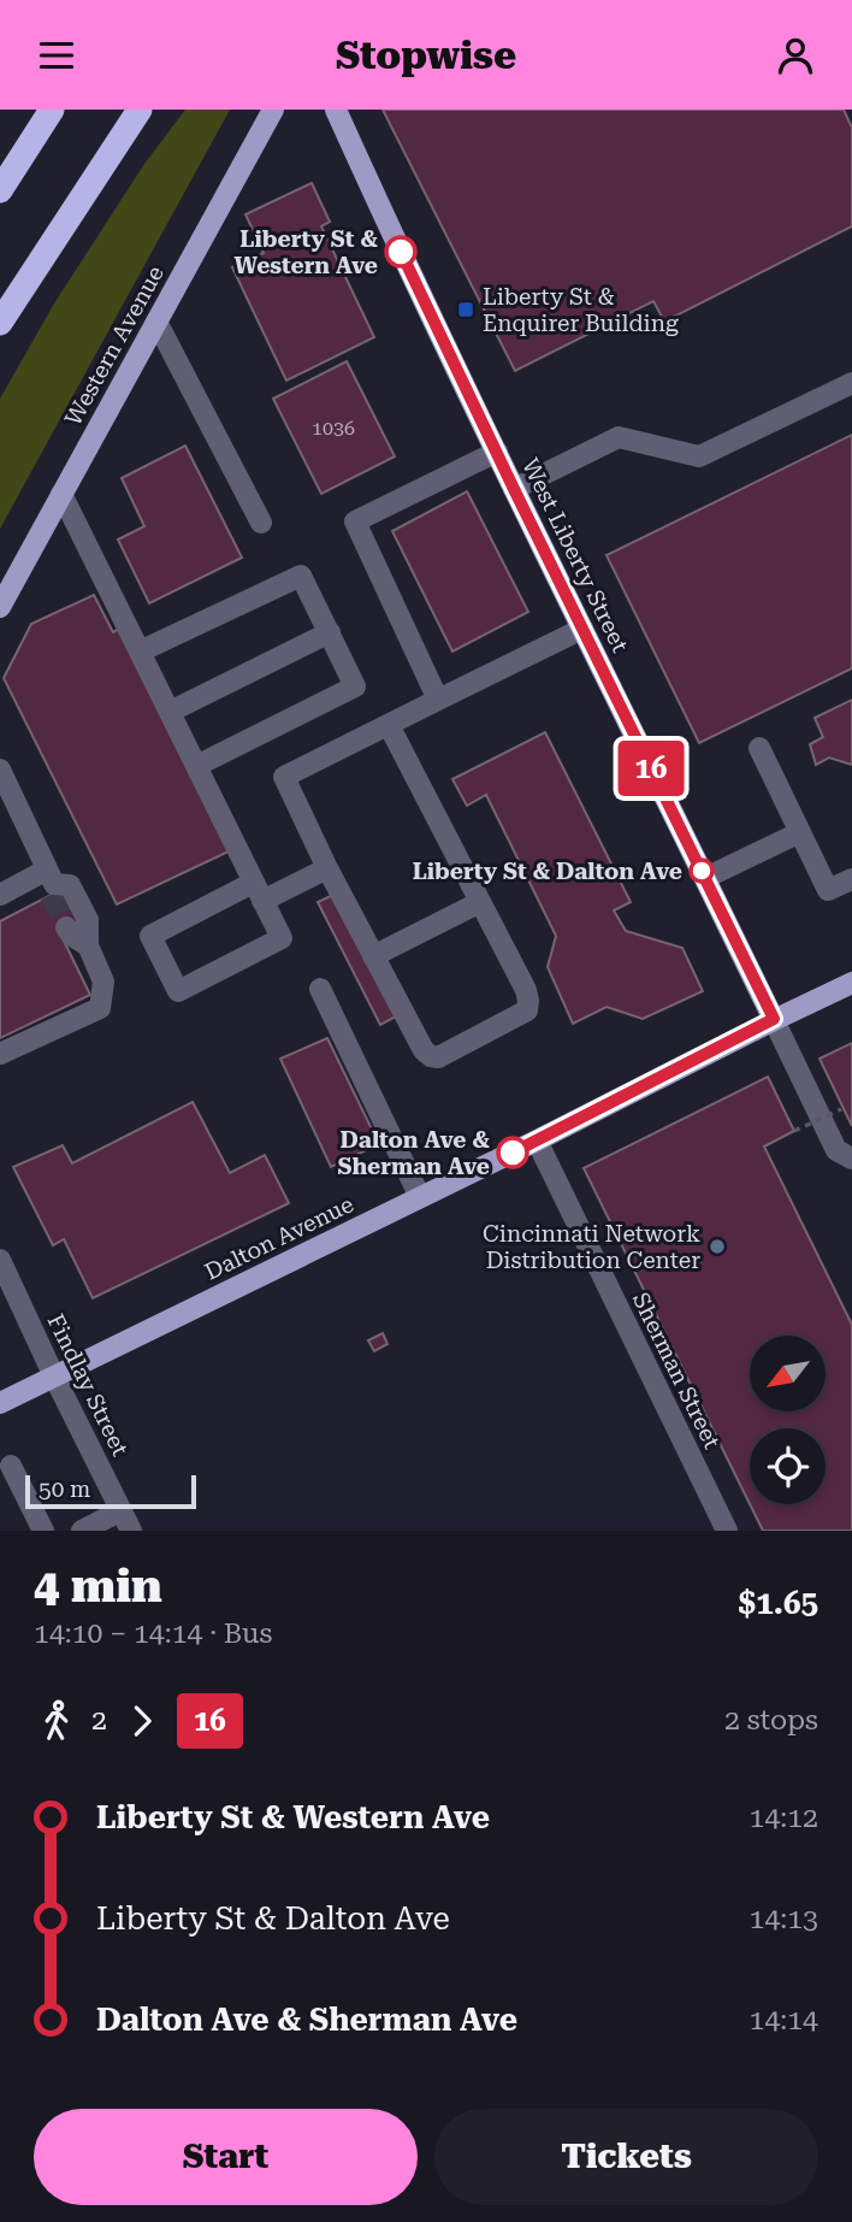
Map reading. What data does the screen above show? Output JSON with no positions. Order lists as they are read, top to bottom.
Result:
{
  "streets": {
    "main road": ["Western Avenue", "West Liberty Street", "Dalton Avenue"],
    "street": ["Sherman Street", "Findlay Street"]
  },
  "crossings": [
    ["West Liberty Street", "Dalton Avenue"],
    ["Dalton Avenue", "Sherman Street"],
    ["Dalton Avenue", "Findlay Street"]
  ],
  "places": {
    "other": [
      "Liberty St & Western Ave",
      "Liberty St & Dalton Ave",
      "Dalton Ave & Sherman Ave",
      "Cincinnati Network Distribution Center"
    ],
    "transit": ["Liberty St & Enquirer Building"]
  },
  "lines": ["bus line 16"],
  "house_numbers": ["1036"],
  "scale_bar": "50 m",
  "north": "bottom left",
  "page": {
    "header": "Stopwise",
    "on_map": "16",
    "scale": "50 m",
    "heading": ["4 min", "14:10 – 14:14 · Bus", "$1.65"],
    "legs": ["2", "16", "2 stops"],
    "list": [
      {
        "name": "Liberty St & Western Ave",
        "value": "14:12"
      },
      {
        "name": "Liberty St & Dalton Ave",
        "value": "14:13"
      },
      {
        "name": "Dalton Ave & Sherman Ave",
        "value": "14:14"
      }
    ],
    "buttons": ["Start", "Tickets"]
  }
}
